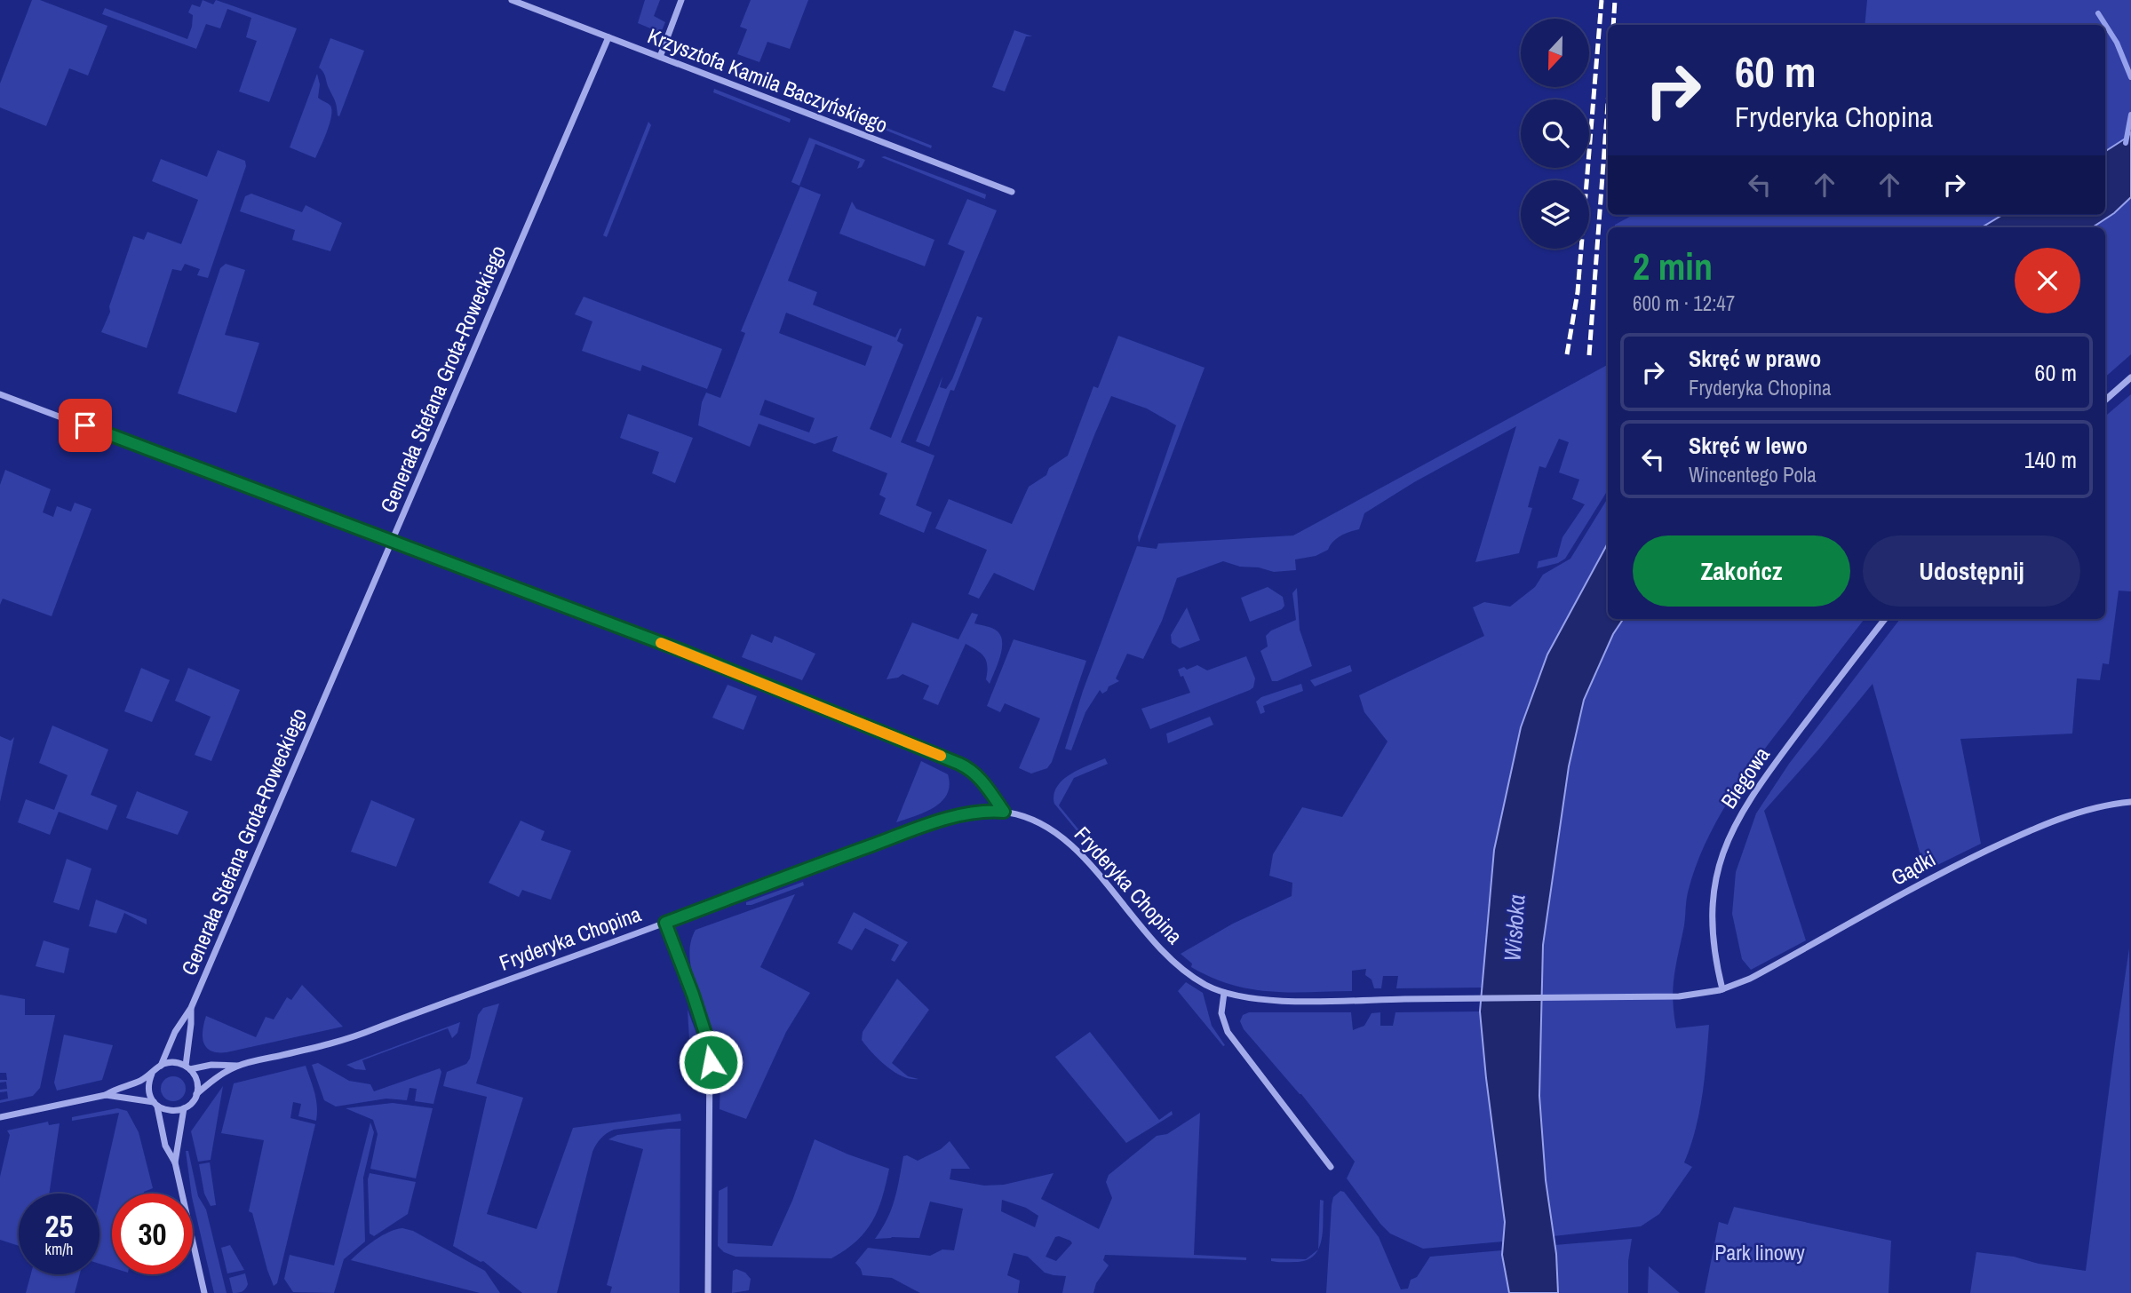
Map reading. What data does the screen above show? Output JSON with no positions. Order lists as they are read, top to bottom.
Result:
{
  "streets": {
    "street": [
      "Krzysztofa Kamila Baczyńskiego",
      "Generała Stefana Grota-Roweckiego",
      "Biegowa",
      "Gądki",
      "Fryderyka Chopina"
    ]
  },
  "crossings": [
    ["Krzysztofa Kamila Baczyńskiego", "Generała Stefana Grota-Roweckiego"],
    ["Biegowa", "Gądki"],
    ["Gądki", "Fryderyka Chopina"]
  ],
  "water": ["Wisłoka"],
  "parks": ["Park linowy"],
  "north": "bottom",
  "page": {
    "turn": ["60 m", "Fryderyka Chopina"],
    "heading": ["2 min", "600 m · 12:47"],
    "list": [
      {
        "name": "Skręć w prawo",
        "note": "Fryderyka Chopina",
        "value": "60 m"
      },
      {
        "name": "Skręć w lewo",
        "note": "Wincentego Pola",
        "value": "140 m"
      }
    ],
    "buttons": ["Zakończ", "Udostępnij"],
    "speed": "25 km/h",
    "limit": "30"
  }
}
